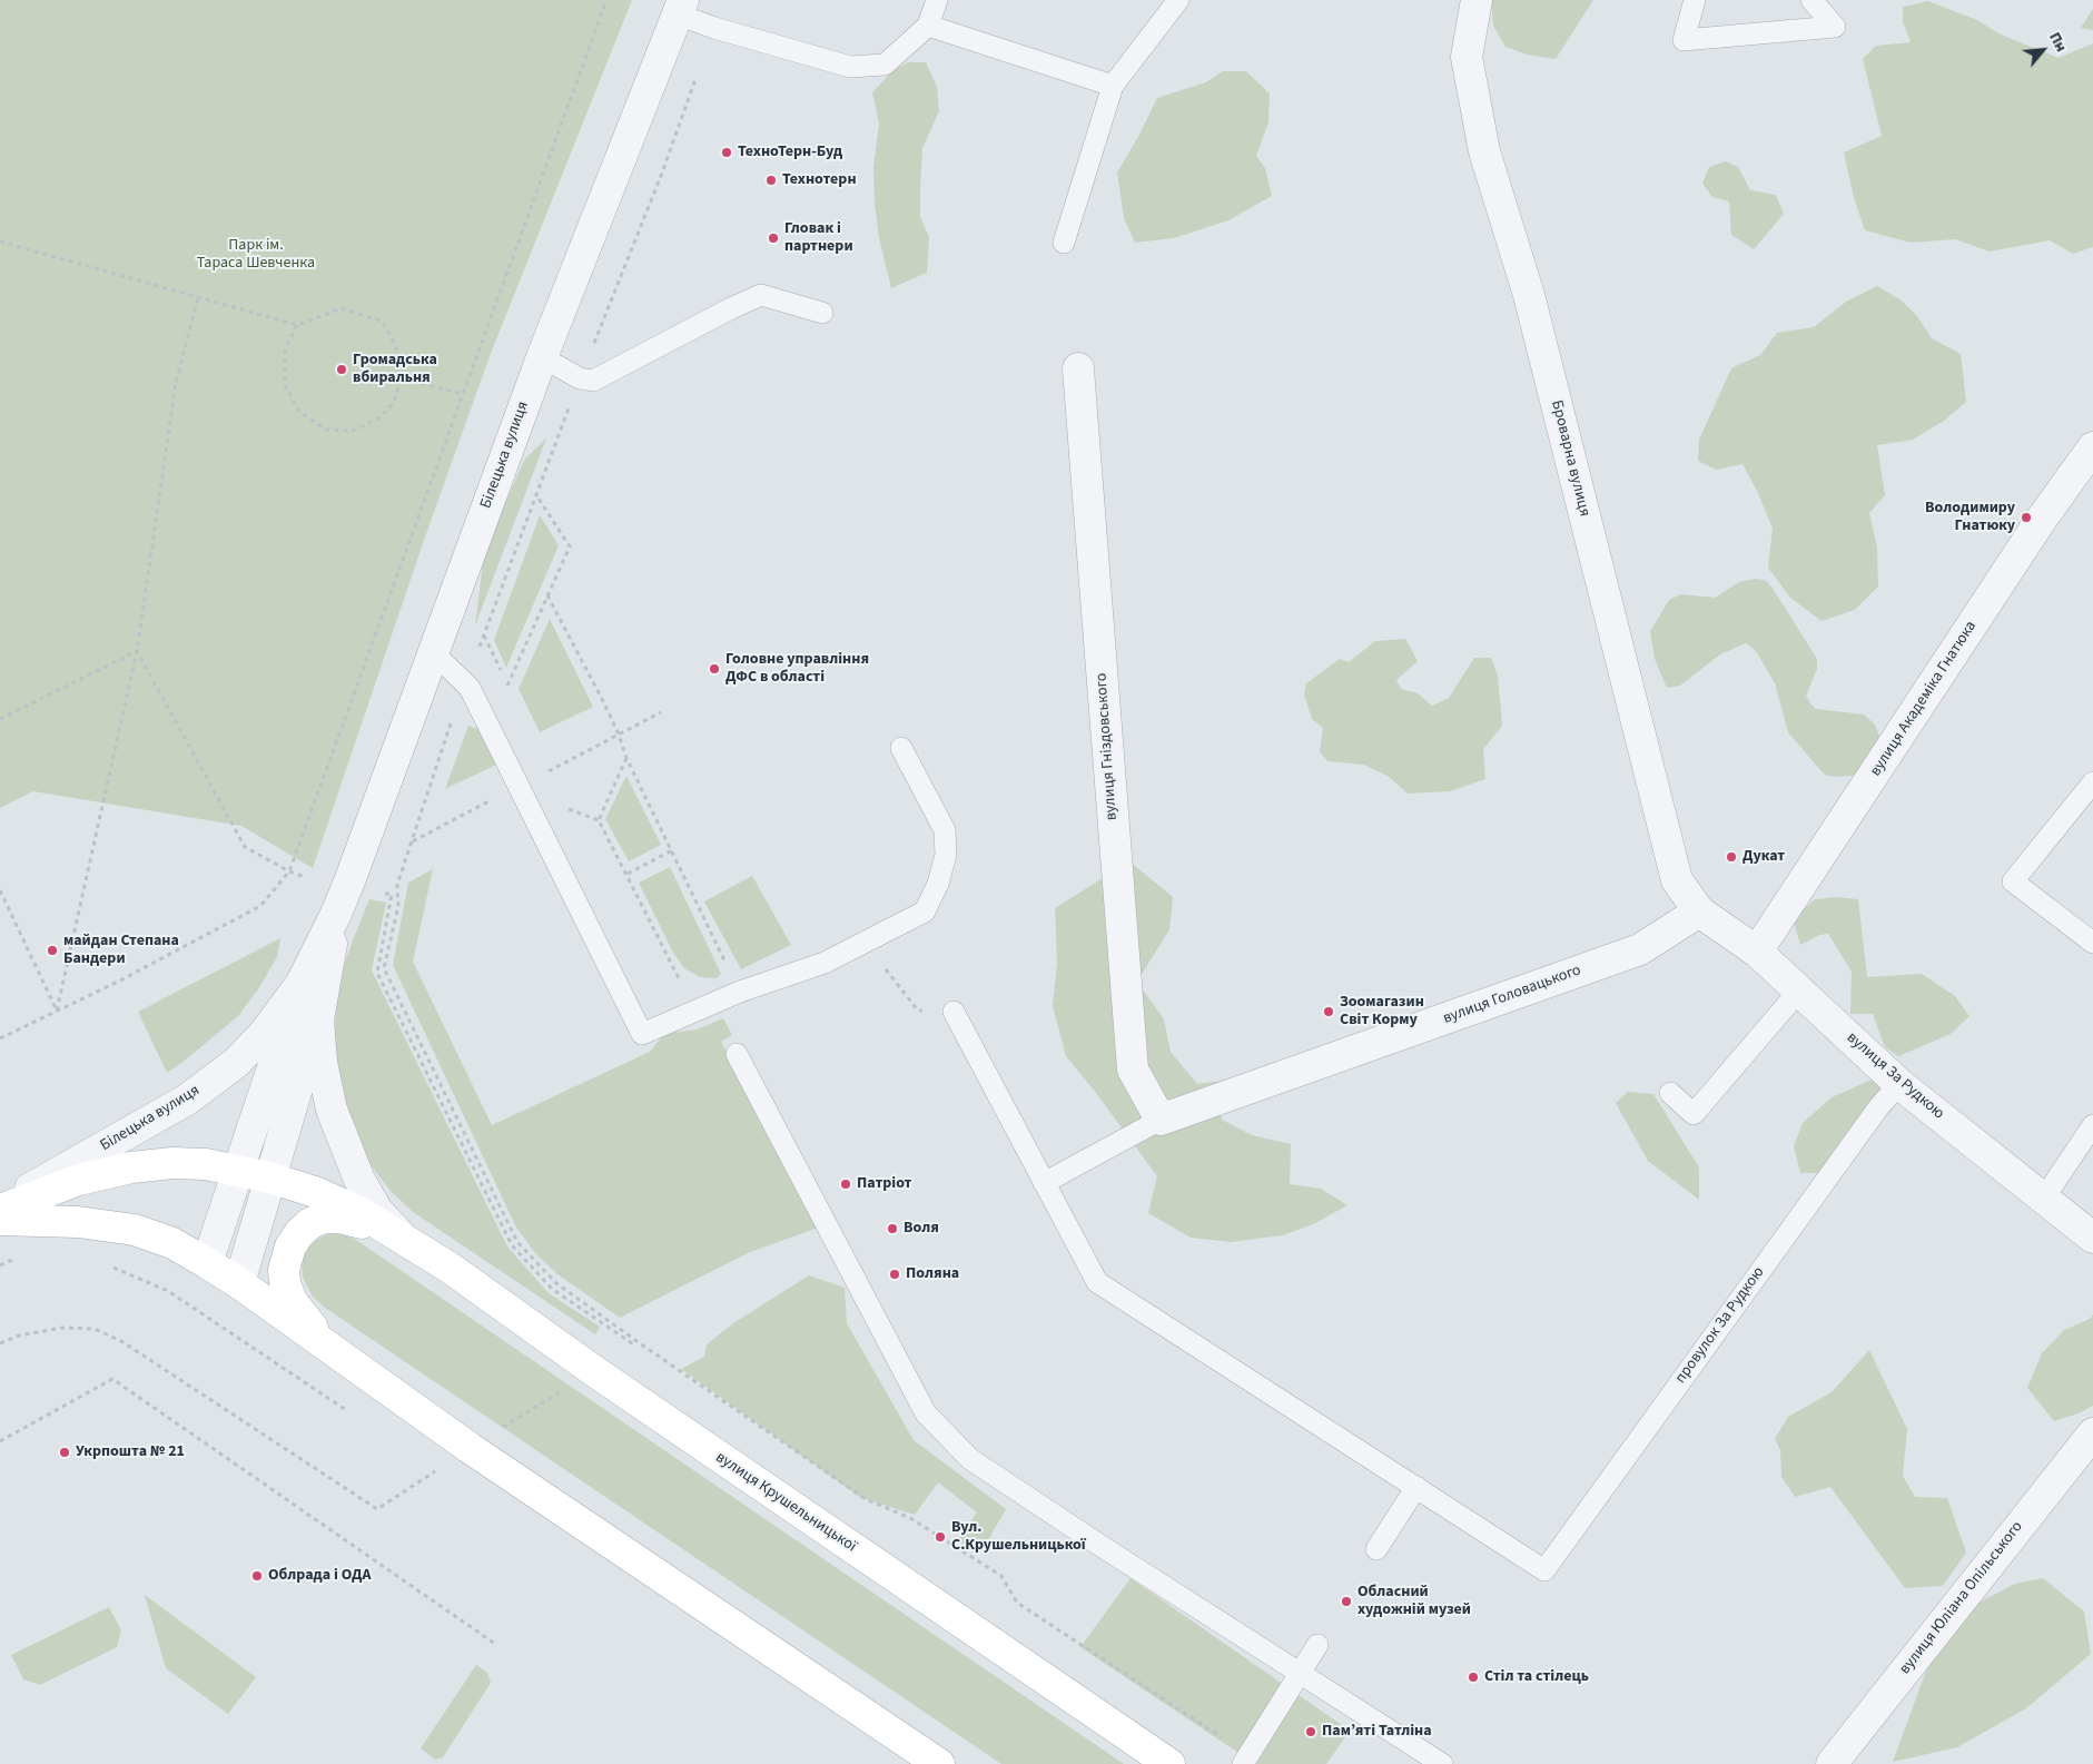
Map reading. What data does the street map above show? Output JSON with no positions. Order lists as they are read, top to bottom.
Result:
{
  "streets": {
    "main road": ["вулиця Крушельницької"],
    "street": [
      "Білецька вулиця",
      "Броварна вулиця",
      "вулиця Академіка Гнатюка",
      "вулиця Гніздовського",
      "вулиця Головацького",
      "вулиця За Рудкою",
      "вулиця Юліана Опільського"
    ],
    "lane": ["провулок За Рудкою"]
  },
  "crossings": [
    ["Білецька вулиця", "вулиця Крушельницької"],
    ["Броварна вулиця", "вулиця Головацького"],
    ["Броварна вулиця", "вулиця За Рудкою"],
    ["вулиця Академіка Гнатюка", "вулиця За Рудкою"],
    ["вулиця Гніздовського", "вулиця Головацького"],
    ["вулиця Головацького", "вулиця За Рудкою"],
    ["вулиця За Рудкою", "провулок За Рудкою"]
  ],
  "parks": ["Парк ім. Тараса Шевченка"],
  "places": [
    "ТехноТерн-Буд",
    "Технотерн",
    "Гловак і партнери",
    "Громадська вбиральня",
    "Володимиру Гнатюку",
    "Головне управління ДФС в області",
    "Дукат",
    "майдан Степана Бандери",
    "Зоомагазин Світ Корму",
    "Патріот",
    "Воля",
    "Поляна",
    "Укрпошта № 21",
    "Вул. С.Крушельницької",
    "Облрада і ОДА",
    "Обласний художній музей",
    "Стіл та стілець",
    "Пам’яті Татліна"
  ],
  "north": "top right"
}
